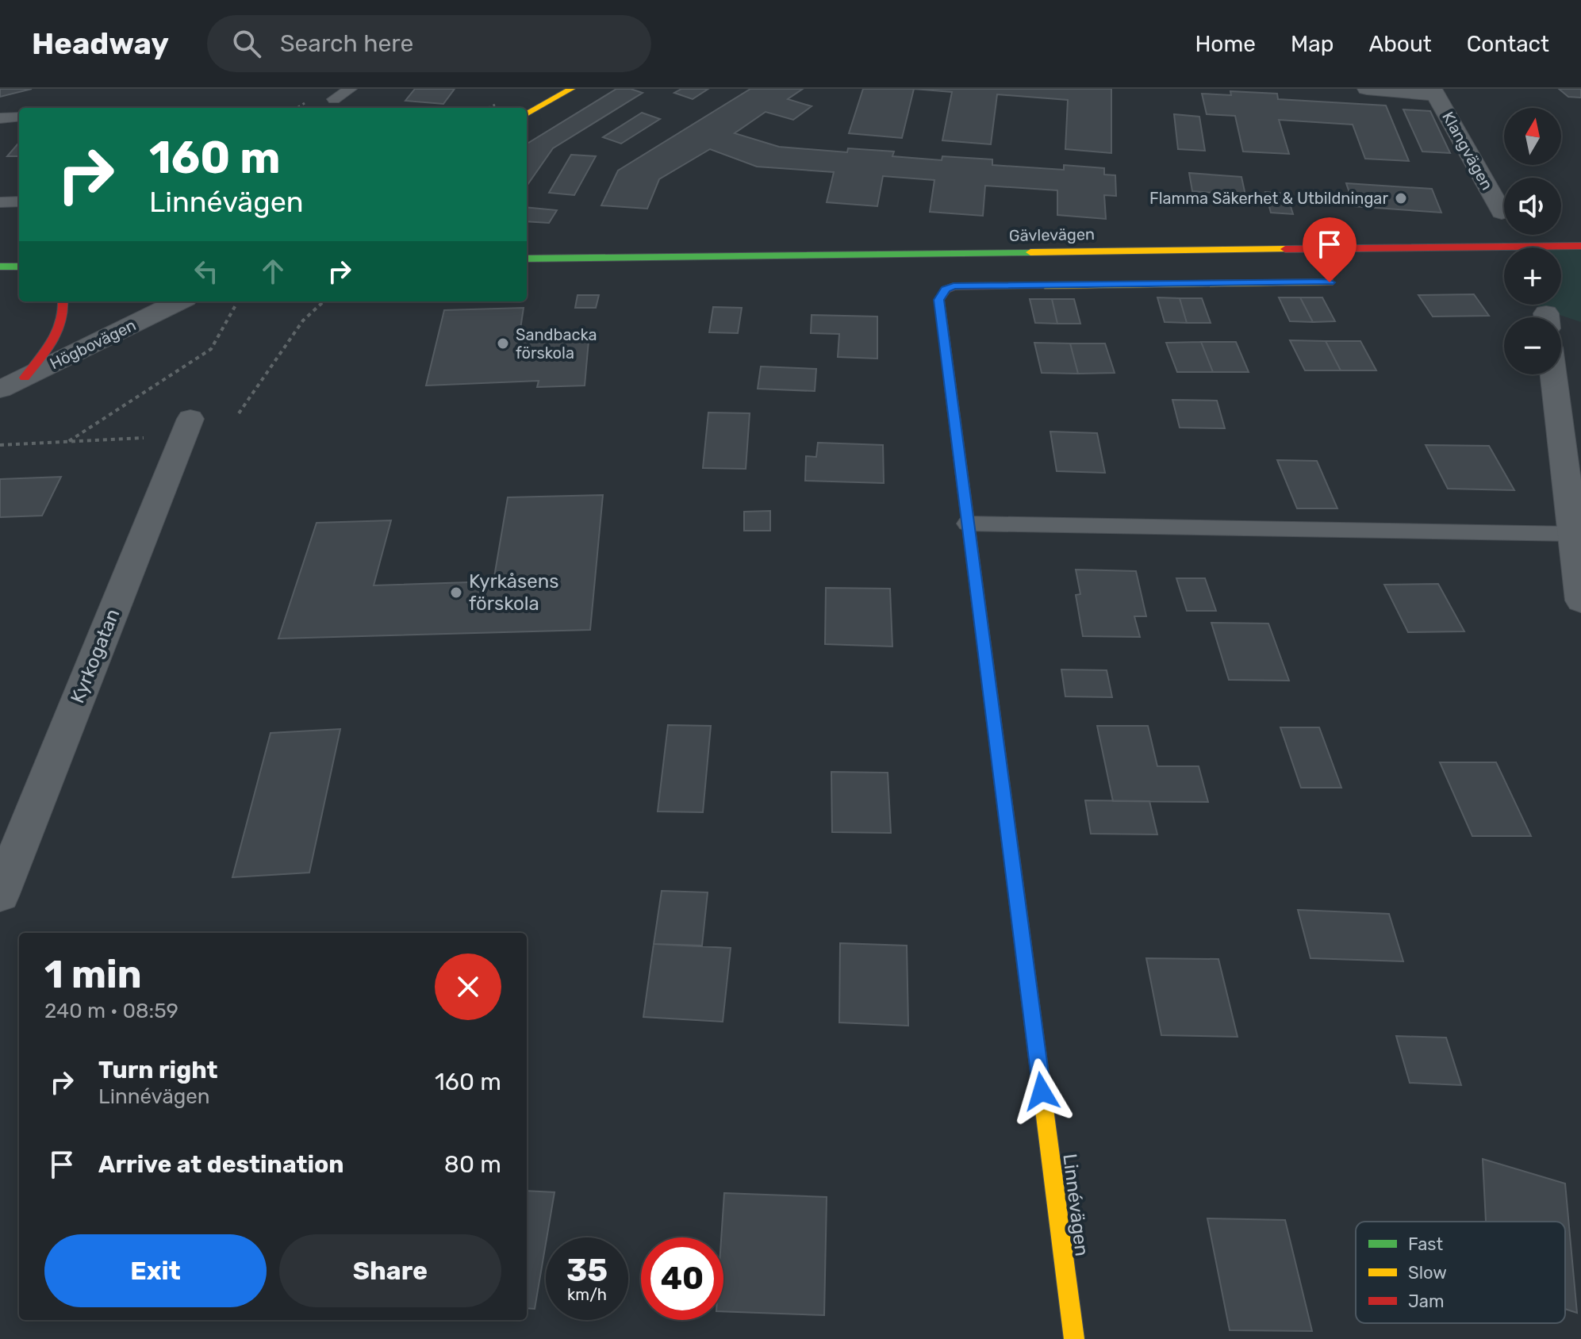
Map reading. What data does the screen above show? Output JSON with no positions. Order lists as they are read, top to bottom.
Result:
{
  "streets": {
    "main road": ["Gävlevägen", "Linnévägen"],
    "street": ["Klangvägen", "Högbovägen", "Kyrkogatan"]
  },
  "places": ["Flamma Säkerhet & Utbildningar", "Sandbacka förskola", "Kyrkåsens förskola"],
  "legend": ["Fast", "Slow", "Jam"],
  "north": "top",
  "page": {
    "header": "Headway",
    "search": "Search here",
    "nav": [
      "Home",
      "Map",
      "About",
      "Contact"
    ],
    "map_buttons": ["+", "−"],
    "turn": ["160 m", "Linnévägen"],
    "heading": ["1 min", "240 m · 08:59"],
    "list": [
      {
        "name": "Turn right",
        "note": "Linnévägen",
        "value": "160 m"
      },
      {
        "name": "Arrive at destination",
        "value": "80 m"
      }
    ],
    "buttons": ["Exit", "Share"],
    "speed": "35 km/h",
    "limit": "40"
  }
}
